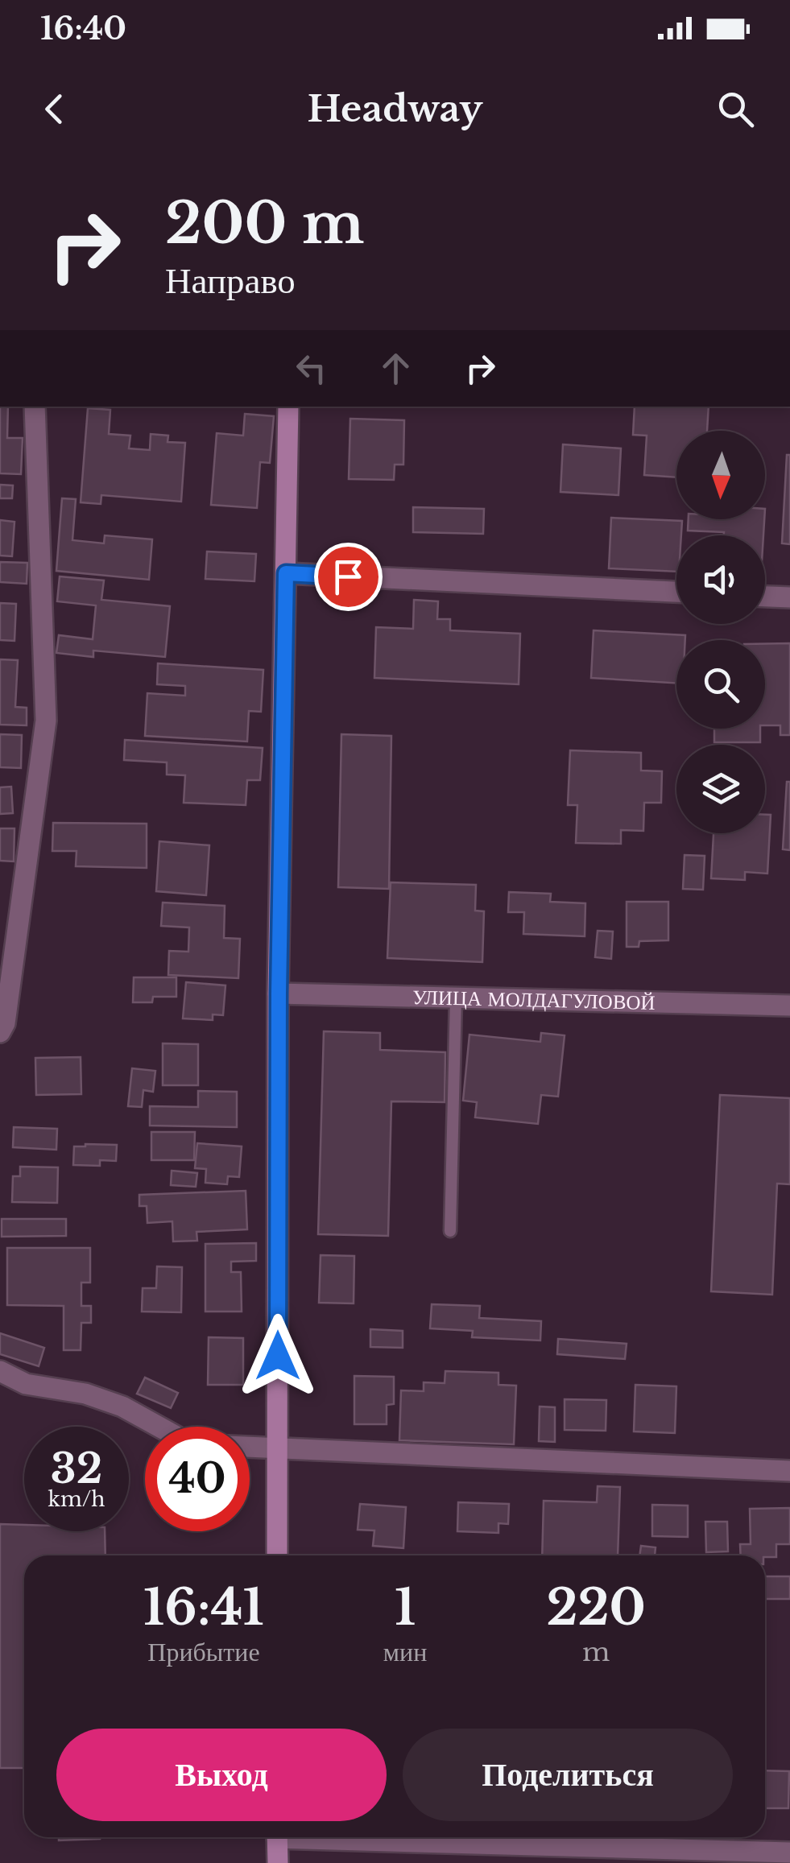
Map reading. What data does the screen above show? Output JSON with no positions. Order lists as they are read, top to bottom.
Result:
{
  "streets": {
    "street": ["УЛИЦА МОЛДАГУЛОВОЙ"]
  },
  "north": "bottom",
  "page": {
    "status": "16:40",
    "header": "Headway",
    "turn": ["200 m", "Направо"],
    "speed": "32 km/h",
    "limit": "40",
    "eta": [
      "16:41",
      "Прибытие",
      "1",
      "мин",
      "220",
      "m"
    ],
    "buttons": ["Выход", "Поделиться"]
  }
}
